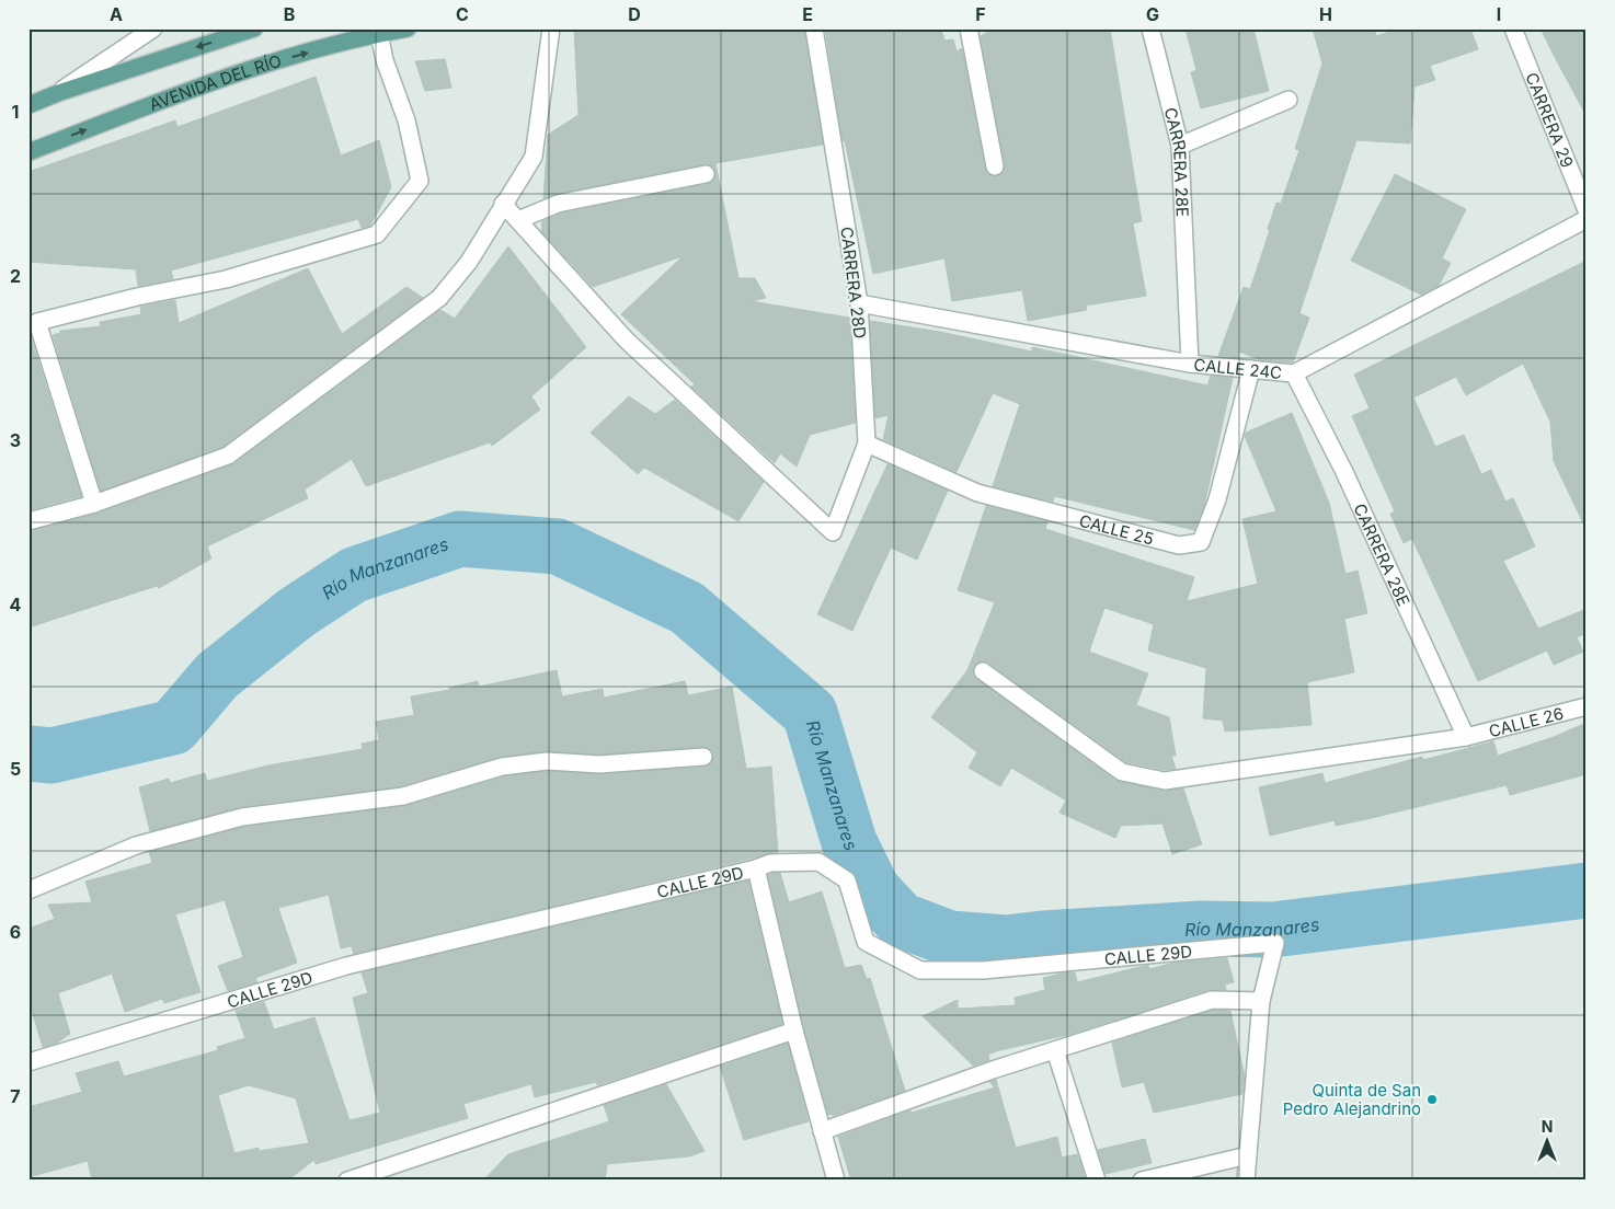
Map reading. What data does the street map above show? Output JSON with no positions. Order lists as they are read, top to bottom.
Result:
{
  "streets": {
    "main road": ["AVENIDA DEL RÍO"],
    "street": [
      "CARRERA 29",
      "CARRERA 28E",
      "CARRERA 28D",
      "CALLE 24C",
      "CALLE 25",
      "CALLE 26",
      "CALLE 29D"
    ]
  },
  "crossings": [
    ["CARRERA 28E", "CALLE 24C"],
    ["CARRERA 28E", "CALLE 26"],
    ["CARRERA 28D", "CALLE 24C"],
    ["CARRERA 28D", "CALLE 25"],
    ["CALLE 24C", "CALLE 25"]
  ],
  "water": ["Río Manzanares"],
  "places": ["Quinta de San Pedro Alejandrino"],
  "north": "top",
  "grid": {
    "columns": [
      "A",
      "B",
      "C",
      "D",
      "E",
      "F",
      "G",
      "H",
      "I"
    ],
    "rows": [
      "1",
      "2",
      "3",
      "4",
      "5",
      "6",
      "7"
    ]
  }
}
